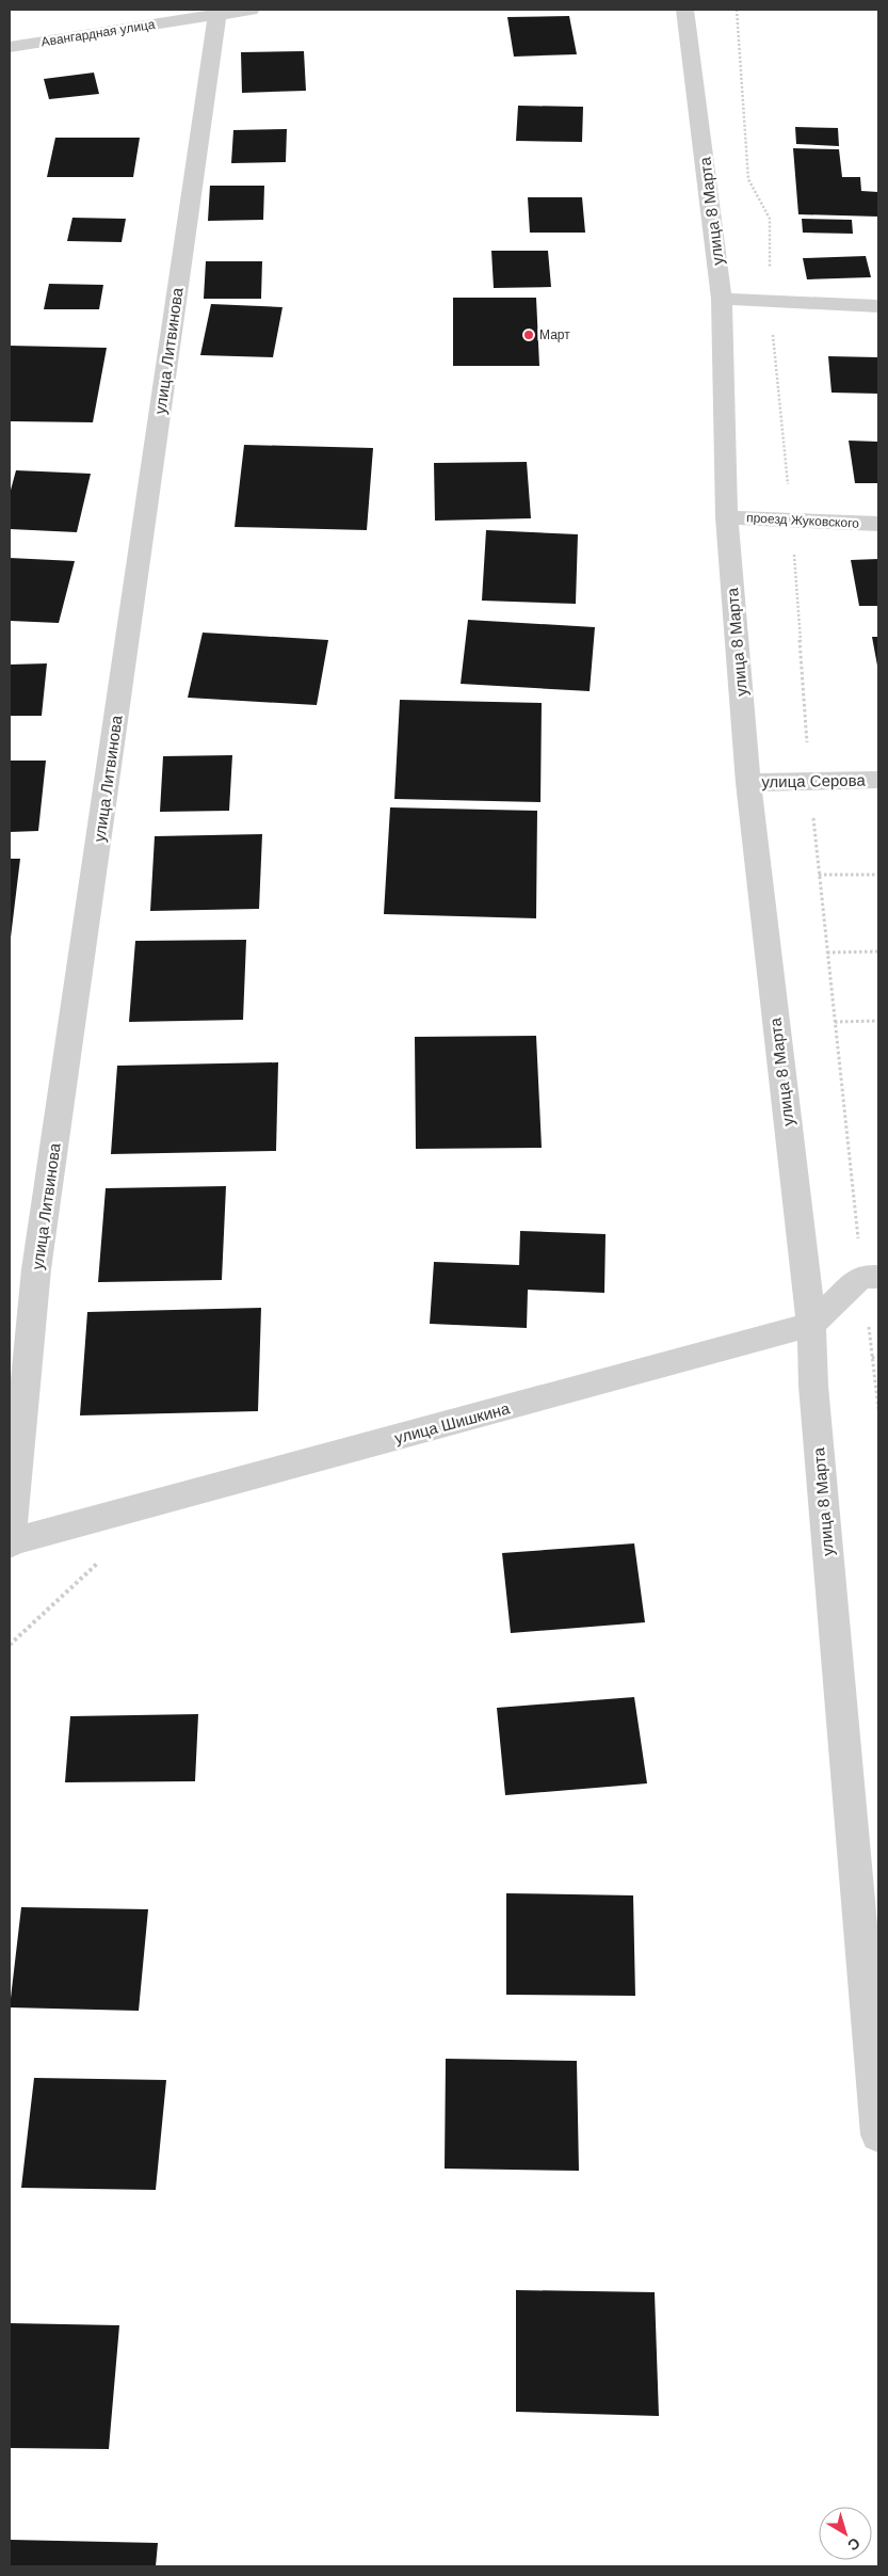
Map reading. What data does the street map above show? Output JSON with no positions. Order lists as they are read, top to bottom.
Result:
{
  "streets": {
    "street": [
      "Авангардная улица",
      "улица 8 Марта",
      "улица Литвинова",
      "проезд Жуковского",
      "улица Серова",
      "улица Шишкина"
    ]
  },
  "crossings": [
    ["Авангардная улица", "улица Литвинова"],
    ["улица 8 Марта", "проезд Жуковского"],
    ["улица 8 Марта", "улица Серова"],
    ["улица 8 Марта", "улица Шишкина"],
    ["улица Литвинова", "улица Шишкина"]
  ],
  "places": ["Март"],
  "north": "bottom right"
}
